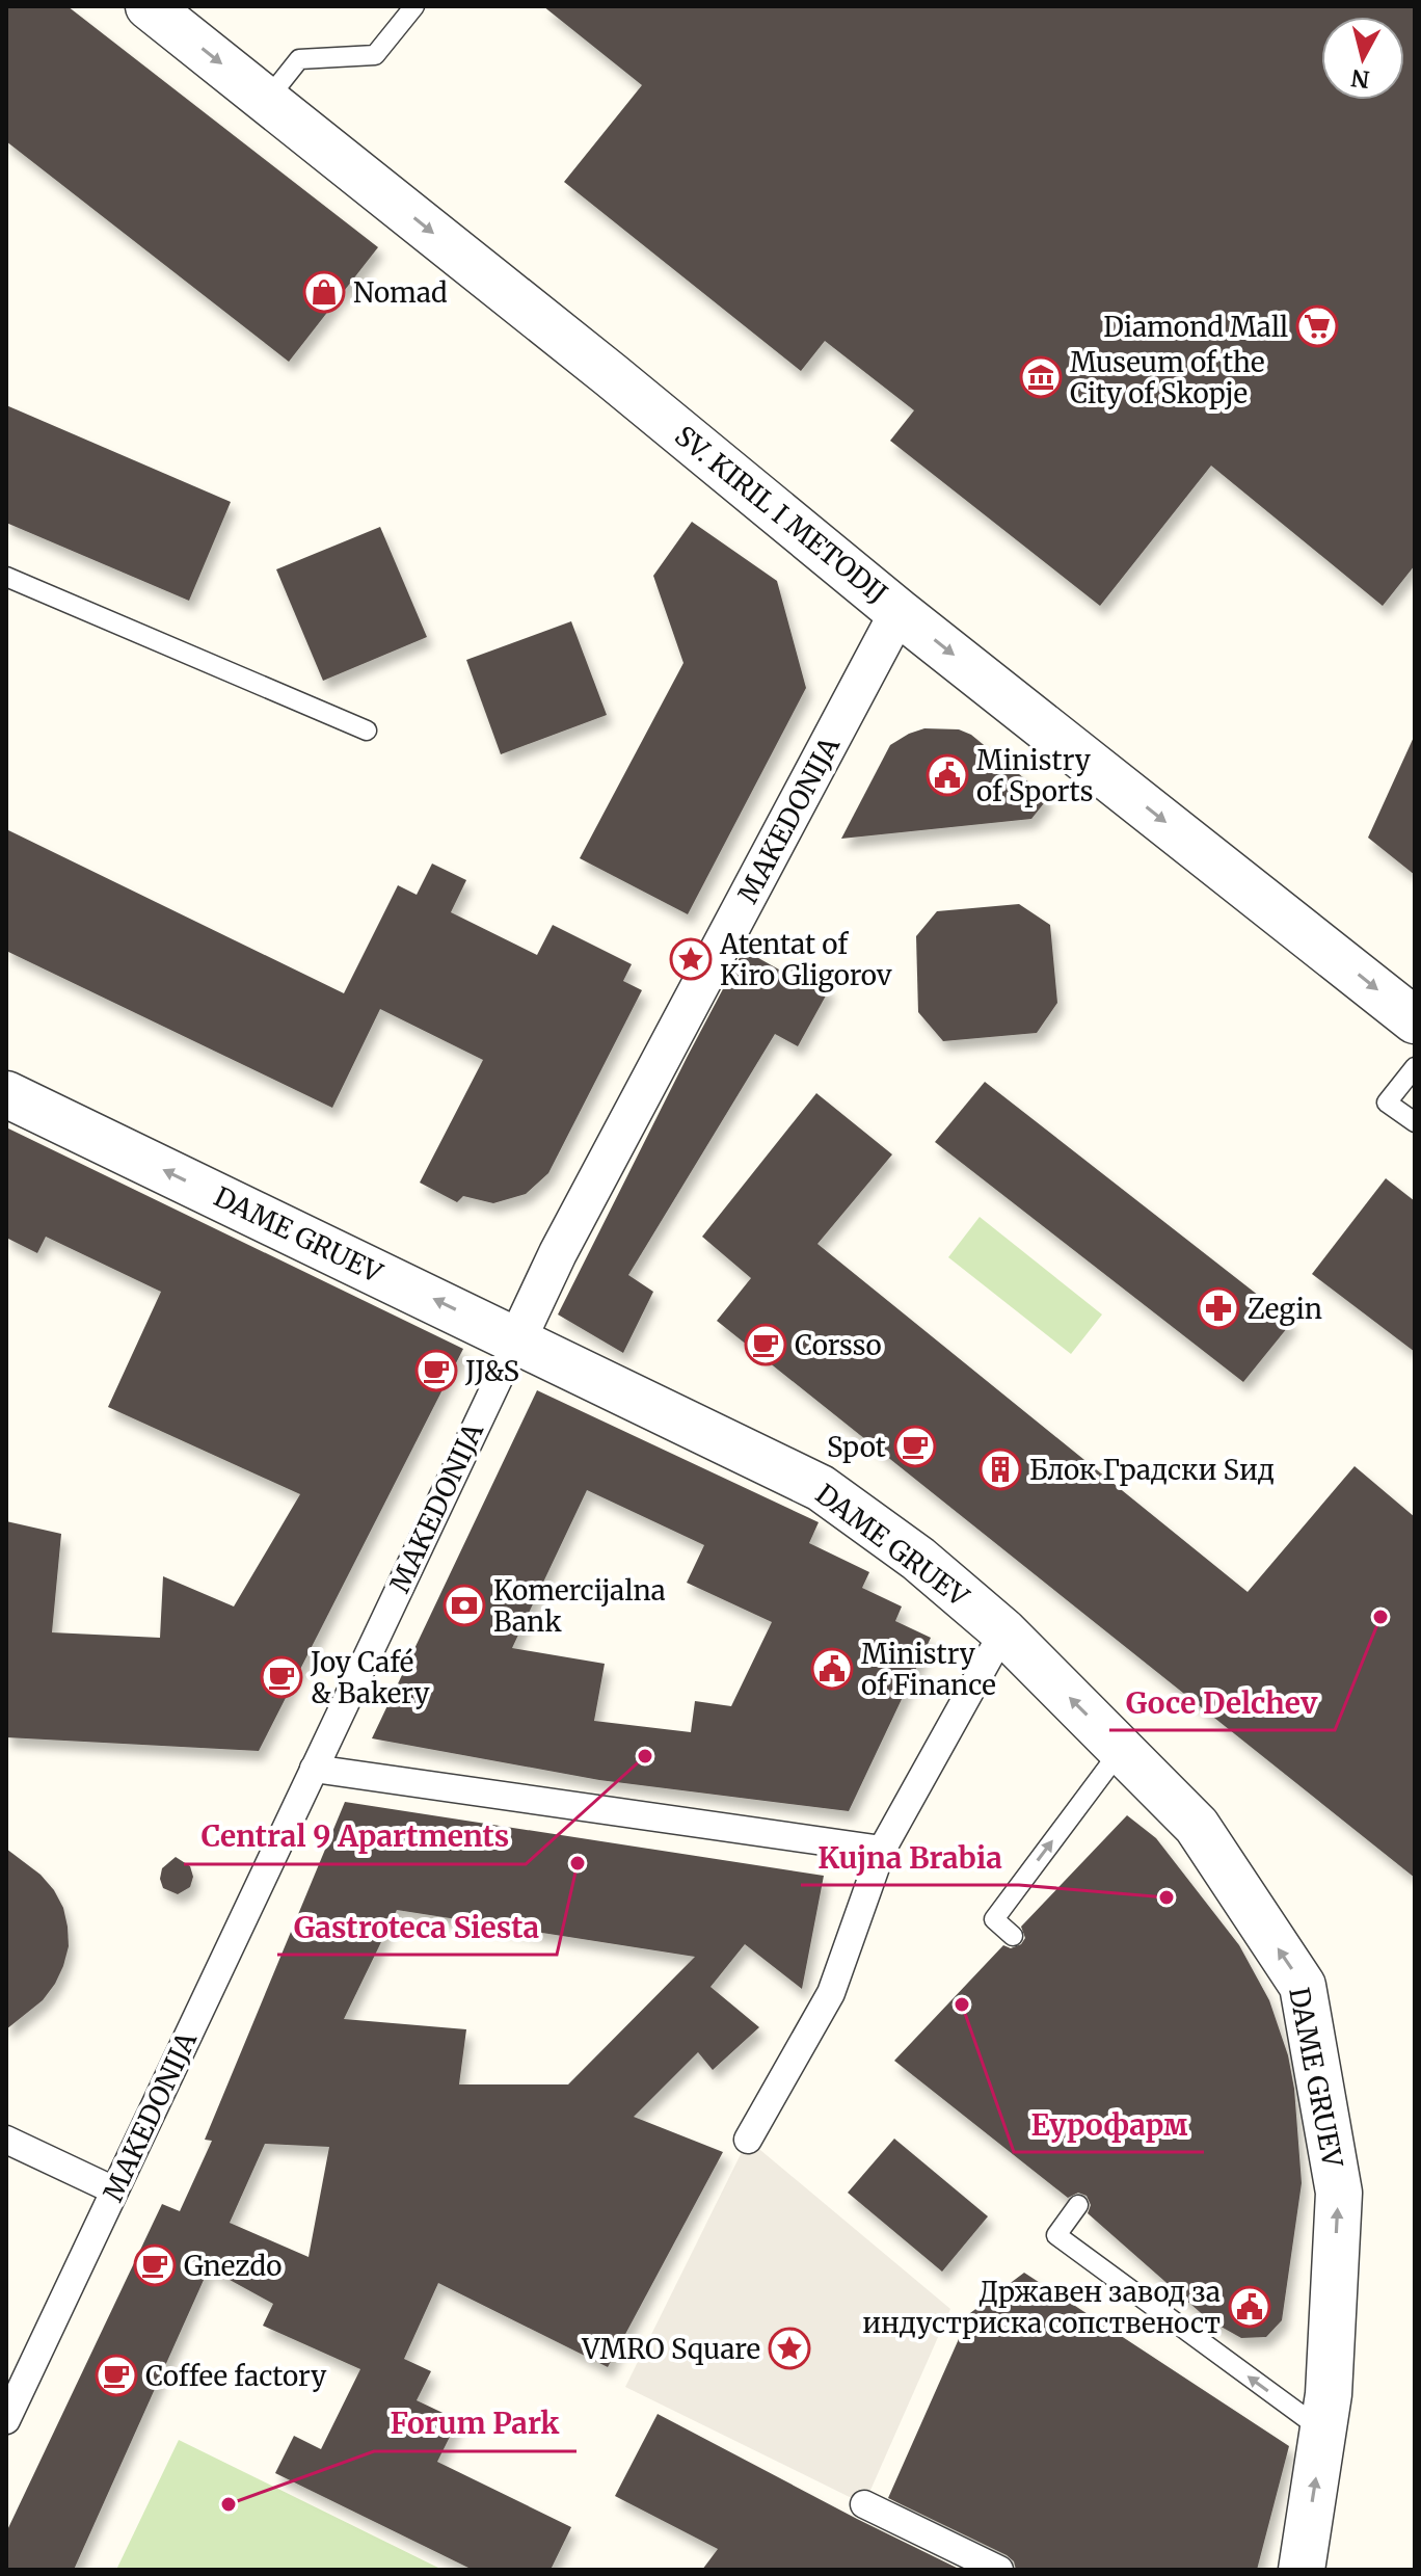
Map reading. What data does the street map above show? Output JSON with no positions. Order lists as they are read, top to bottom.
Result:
{
  "streets": {
    "street": ["SV. KIRIL I METODIJ", "MAKEDONIJA", "DAME GRUEV"]
  },
  "crossings": [
    ["SV. KIRIL I METODIJ", "MAKEDONIJA"],
    ["MAKEDONIJA", "DAME GRUEV"]
  ],
  "one_way": ["SV. KIRIL I METODIJ", "DAME GRUEV"],
  "places": {
    "shop": ["Nomad"],
    "supermarket": ["Diamond Mall"],
    "museum": ["Museum of the City of Skopje"],
    "public building": ["Ministry of Sports", "Ministry of Finance", "Државен завод за индустриска сопственост"],
    "place": ["Atentat of Kiro Gligorov", "VMRO Square"],
    "pharmacy": ["Zegin"],
    "cafe": [
      "Corsso",
      "JJ&S",
      "Spot",
      "Joy Café & Bakery",
      "Gnezdo",
      "Coffee factory"
    ],
    "building": ["Блок Градски Sид"],
    "bank": ["Komercijalna Bank"],
    "other": [
      "Goce Delchev",
      "Central 9 Apartments",
      "Gastroteca Siesta",
      "Kujna Brabia",
      "Еурофарм",
      "Forum Park"
    ]
  },
  "north": "bottom"
}
